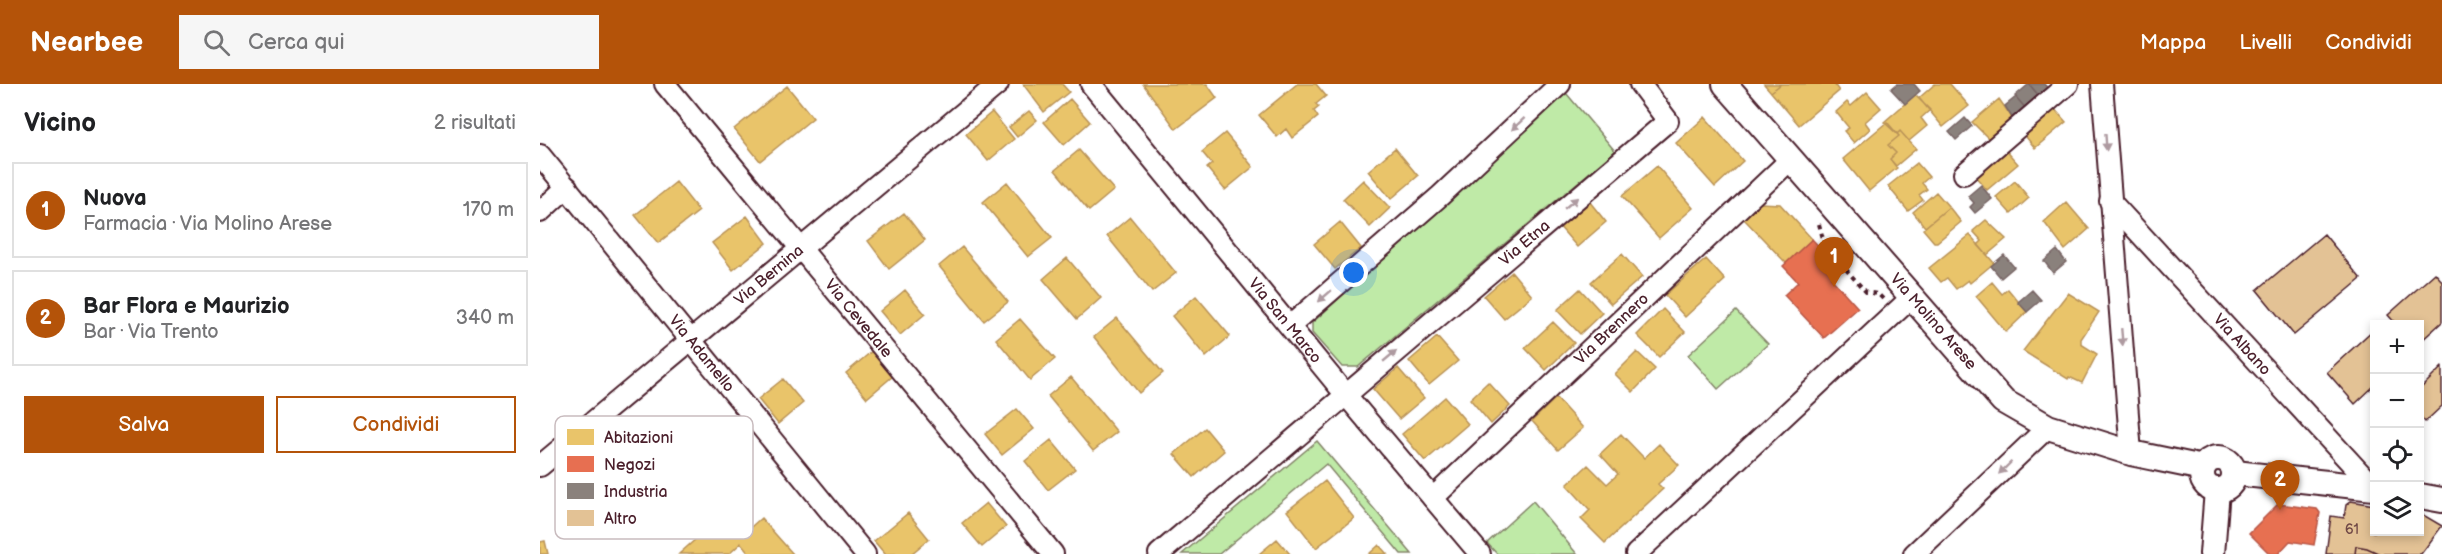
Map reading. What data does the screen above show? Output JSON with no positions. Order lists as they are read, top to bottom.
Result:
{
  "streets": {
    "street": [
      "Via Etna",
      "Via Bernina",
      "Via Cevedale",
      "Via San Marco",
      "Via Molino Arese",
      "Via Brennero",
      "Via Albano",
      "Via Adamello"
    ]
  },
  "crossings": [
    ["Via Etna", "Via San Marco"],
    ["Via Bernina", "Via Cevedale"],
    ["Via Bernina", "Via Adamello"],
    ["Via San Marco", "Via Brennero"],
    ["Via Molino Arese", "Via Brennero"]
  ],
  "house_numbers": ["61"],
  "legend": [
    "Abitazioni",
    "Negozi",
    "Industria",
    "Altro"
  ],
  "page": {
    "header": "Nearbee",
    "search": "Cerca qui",
    "nav": ["Mappa", "Livelli", "Condividi"],
    "heading": ["Vicino", "2 risultati"],
    "list": [
      {
        "mark": "1",
        "name": "Nuova",
        "note": "Farmacia · Via Molino Arese",
        "value": "170 m"
      },
      {
        "mark": "2",
        "name": "Bar Flora e Maurizio",
        "note": "Bar · Via Trento",
        "value": "340 m"
      }
    ],
    "pins": ["1", "2"],
    "map_buttons": ["+", "−"],
    "buttons": ["Salva", "Condividi"]
  }
}
